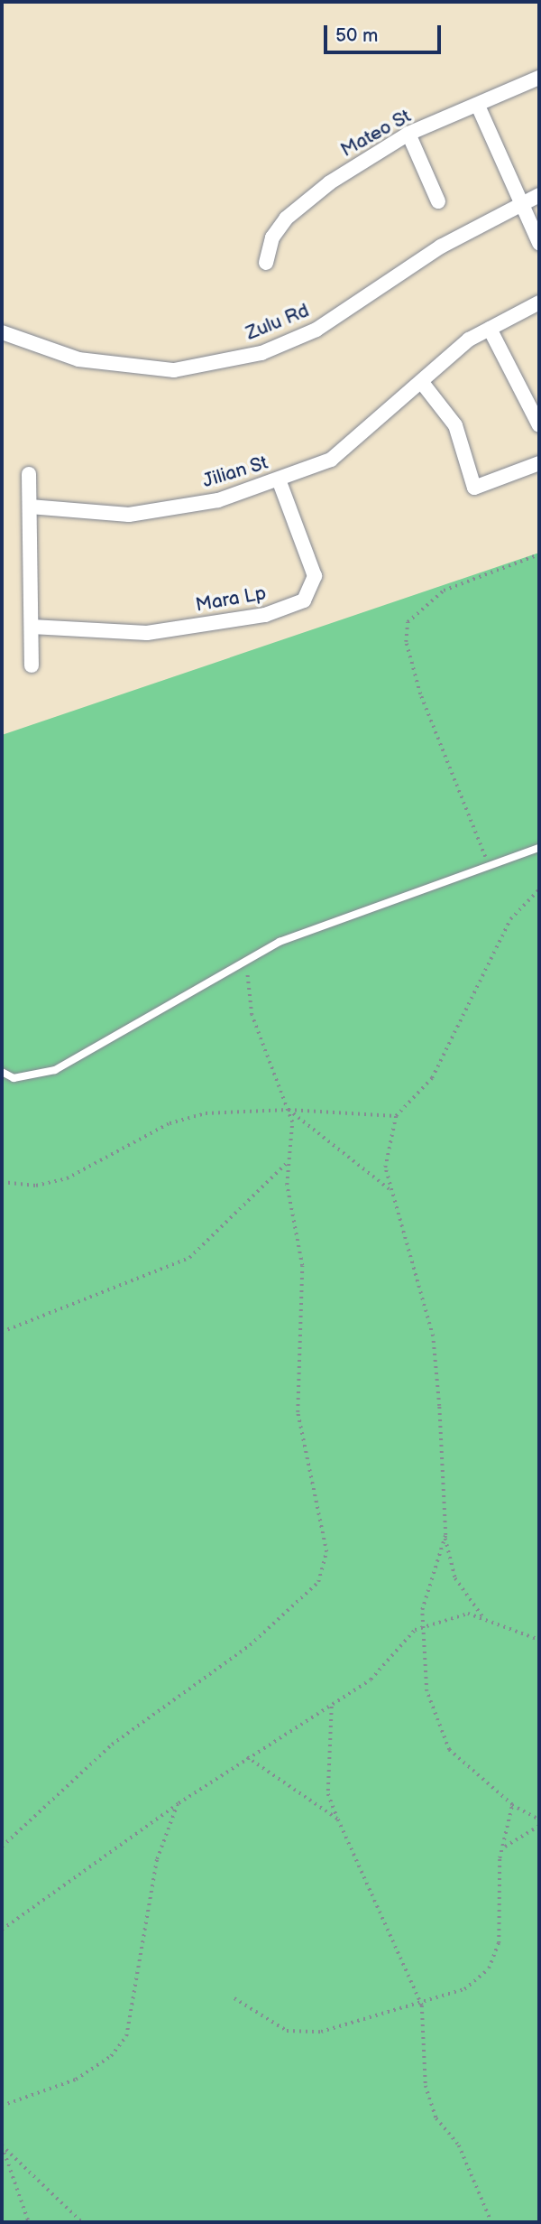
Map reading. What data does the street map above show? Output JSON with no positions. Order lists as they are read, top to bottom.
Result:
{
  "streets": {
    "street": [
      "Mateo St",
      "Zulu Rd",
      "Jilian St",
      "Mara Lp"
    ]
  },
  "crossings": [
    ["Jilian St", "Mara Lp"]
  ],
  "scale_bar": "50 m"
}
